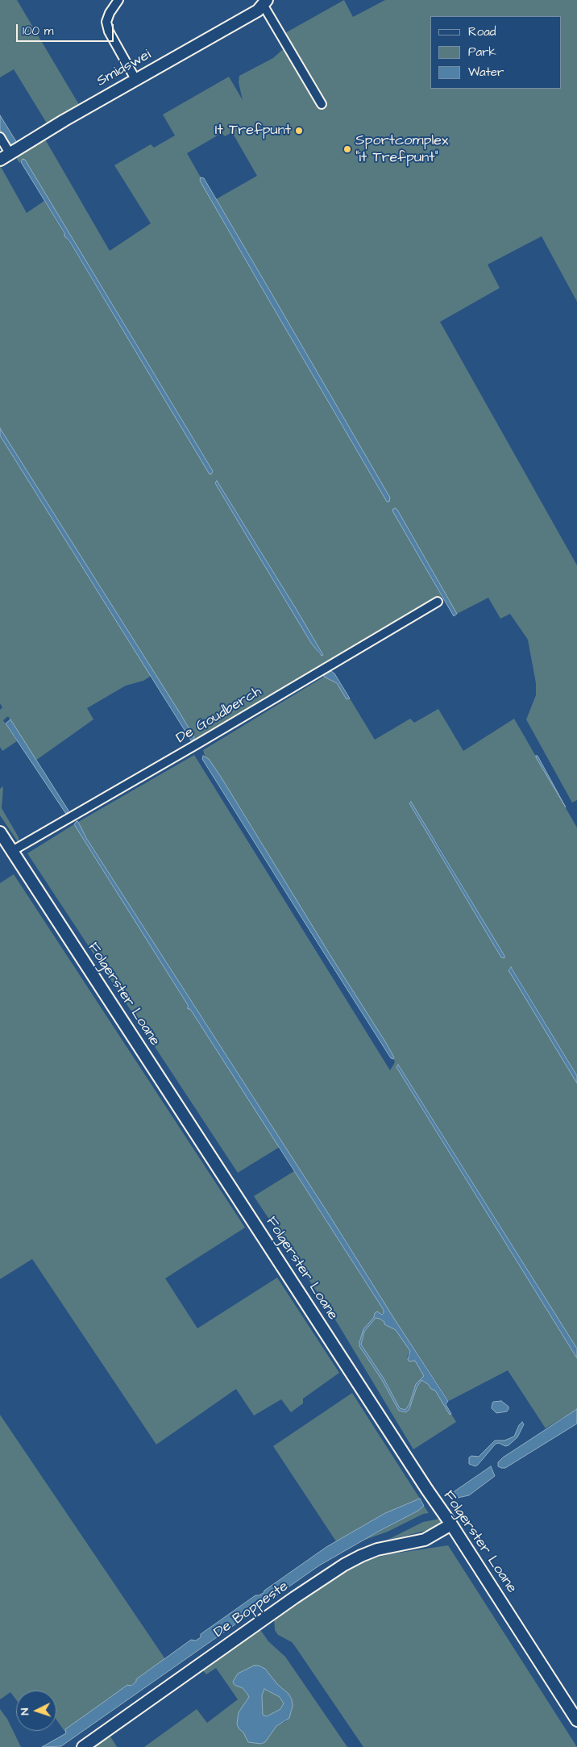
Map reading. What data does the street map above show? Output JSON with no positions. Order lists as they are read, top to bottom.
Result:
{
  "streets": {
    "main road": ["Smidswei", "Folgerster Loane", "De Boppeste"],
    "street": ["De Goudberch"]
  },
  "crossings": [
    ["De Goudberch", "Folgerster Loane"],
    ["Folgerster Loane", "De Boppeste"]
  ],
  "places": ["It Trefpunt", "Sportcomplex “it Trefpunt”"],
  "legend": ["Road", "Park", "Water"],
  "scale_bar": "100 m",
  "north": "left"
}
